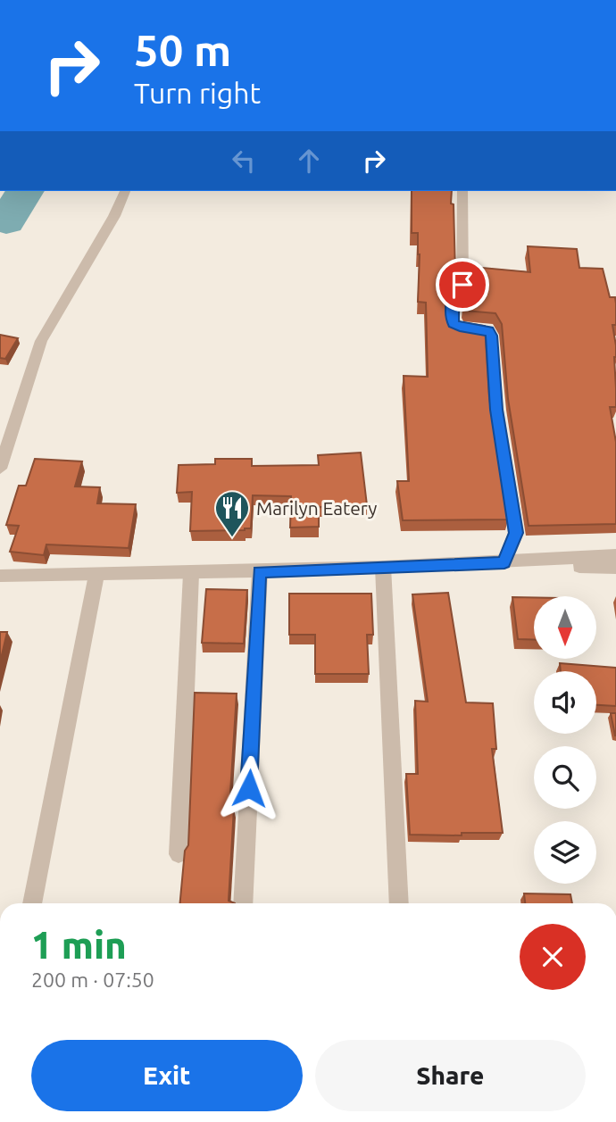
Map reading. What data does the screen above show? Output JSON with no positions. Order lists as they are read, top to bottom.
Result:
{
  "places": {
    "restaurant": ["Marilyn Eatery"]
  },
  "north": "bottom",
  "page": {
    "turn": ["50 m", "Turn right"],
    "heading": ["1 min", "200 m · 07:50"],
    "buttons": ["Exit", "Share"]
  }
}
